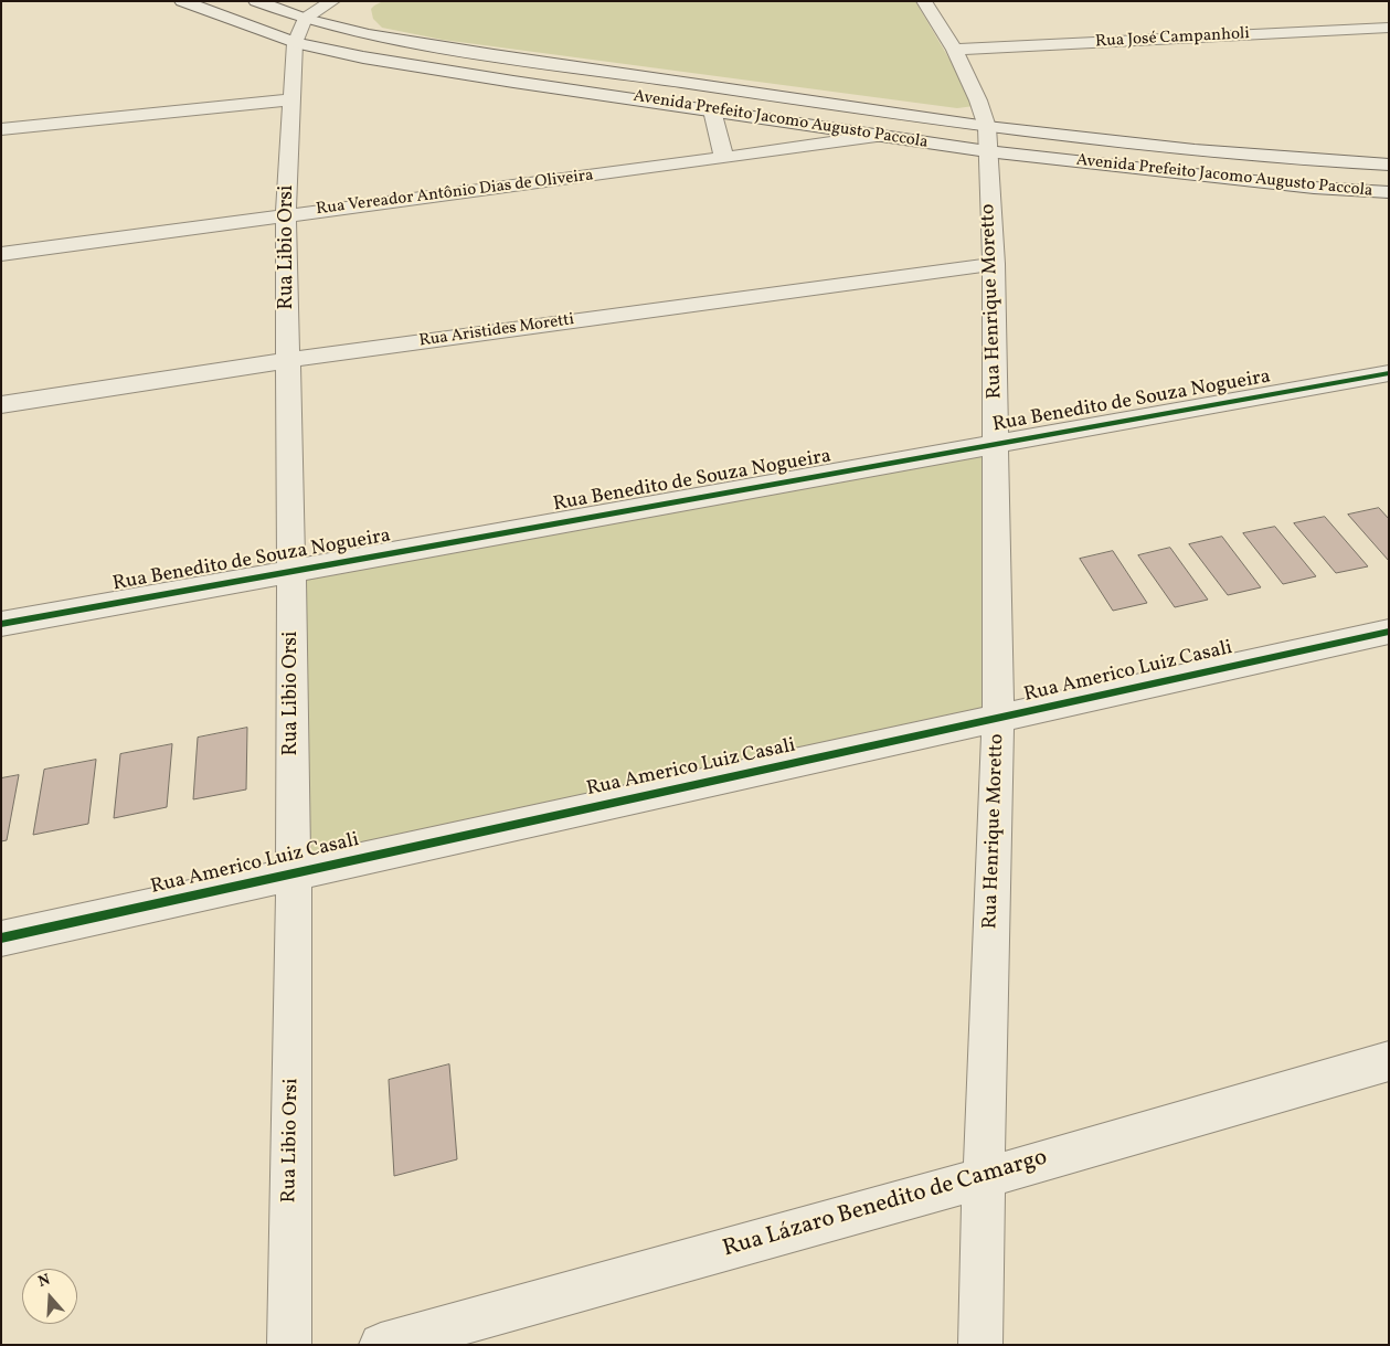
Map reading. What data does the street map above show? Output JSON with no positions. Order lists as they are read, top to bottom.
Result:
{
  "streets": {
    "street": [
      "Rua José Campanholi",
      "Avenida Prefeito Jacomo Augusto Paccola",
      "Rua Vereador Antônio Dias de Oliveira",
      "Rua Libio Orsi",
      "Rua Henrique Moretto",
      "Rua Aristides Moretti",
      "Rua Benedito de Souza Nogueira",
      "Rua Americo Luiz Casali",
      "Rua Lázaro Benedito de Camargo"
    ]
  },
  "crossings": [
    ["Rua José Campanholi", "Rua Henrique Moretto"],
    ["Avenida Prefeito Jacomo Augusto Paccola", "Rua Vereador Antônio Dias de Oliveira"],
    ["Avenida Prefeito Jacomo Augusto Paccola", "Rua Libio Orsi"],
    ["Avenida Prefeito Jacomo Augusto Paccola", "Rua Henrique Moretto"],
    ["Rua Vereador Antônio Dias de Oliveira", "Rua Libio Orsi"],
    ["Rua Libio Orsi", "Rua Aristides Moretti"],
    ["Rua Libio Orsi", "Rua Benedito de Souza Nogueira"],
    ["Rua Libio Orsi", "Rua Americo Luiz Casali"],
    ["Rua Henrique Moretto", "Rua Aristides Moretti"],
    ["Rua Henrique Moretto", "Rua Benedito de Souza Nogueira"],
    ["Rua Henrique Moretto", "Rua Americo Luiz Casali"],
    ["Rua Henrique Moretto", "Rua Lázaro Benedito de Camargo"]
  ],
  "north": "top"
}
